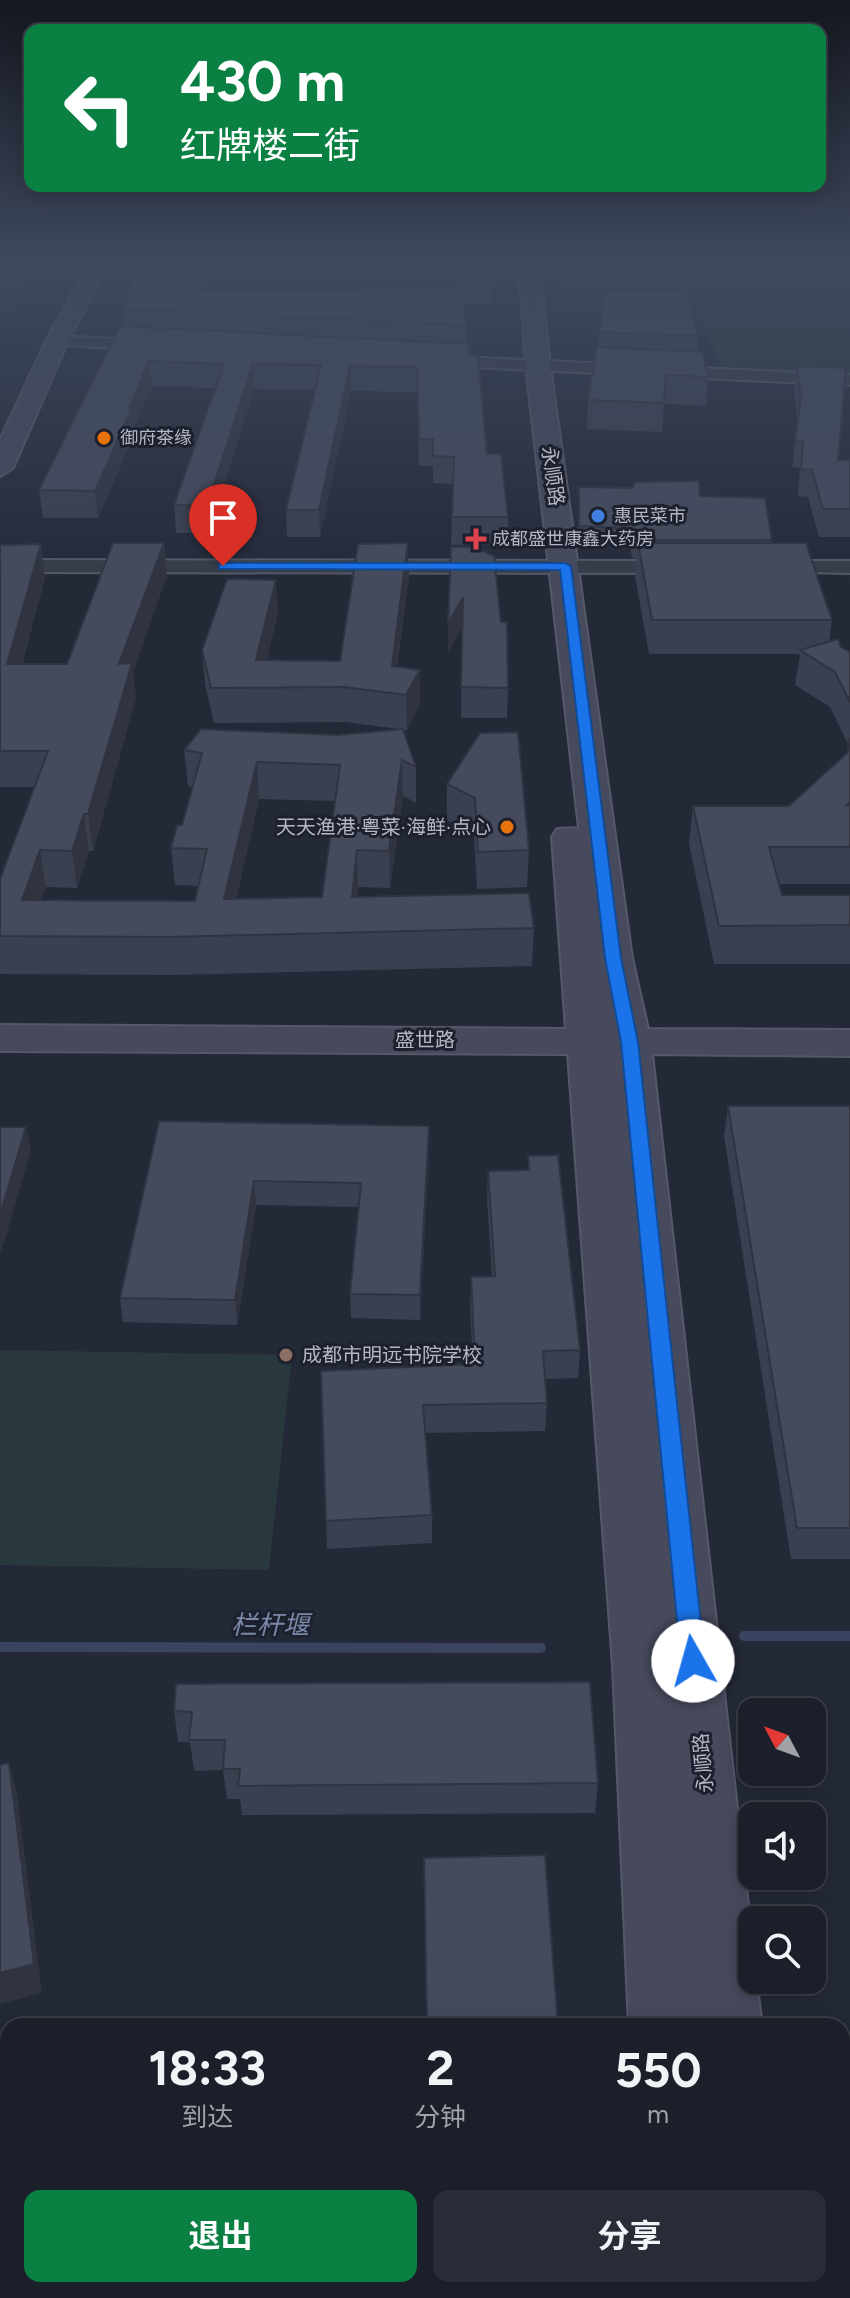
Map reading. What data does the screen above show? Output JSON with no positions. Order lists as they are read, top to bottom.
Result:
{
  "streets": {
    "main road": ["永顺路", "盛世路"]
  },
  "crossings": [
    ["永顺路", "盛世路"]
  ],
  "water": ["栏杆堰"],
  "places": {
    "other": [
      "御府茶缘",
      "惠民菜市",
      "天天渔港·粤菜·海鲜·点心",
      "成都市明远书院学校"
    ],
    "health": ["成都盛世康鑫大药房"]
  },
  "north": "top left",
  "page": {
    "turn": ["430 m", "红牌楼二街"],
    "eta": [
      "18:33",
      "到达",
      "2",
      "分钟",
      "550",
      "m"
    ],
    "buttons": ["退出", "分享"]
  }
}
